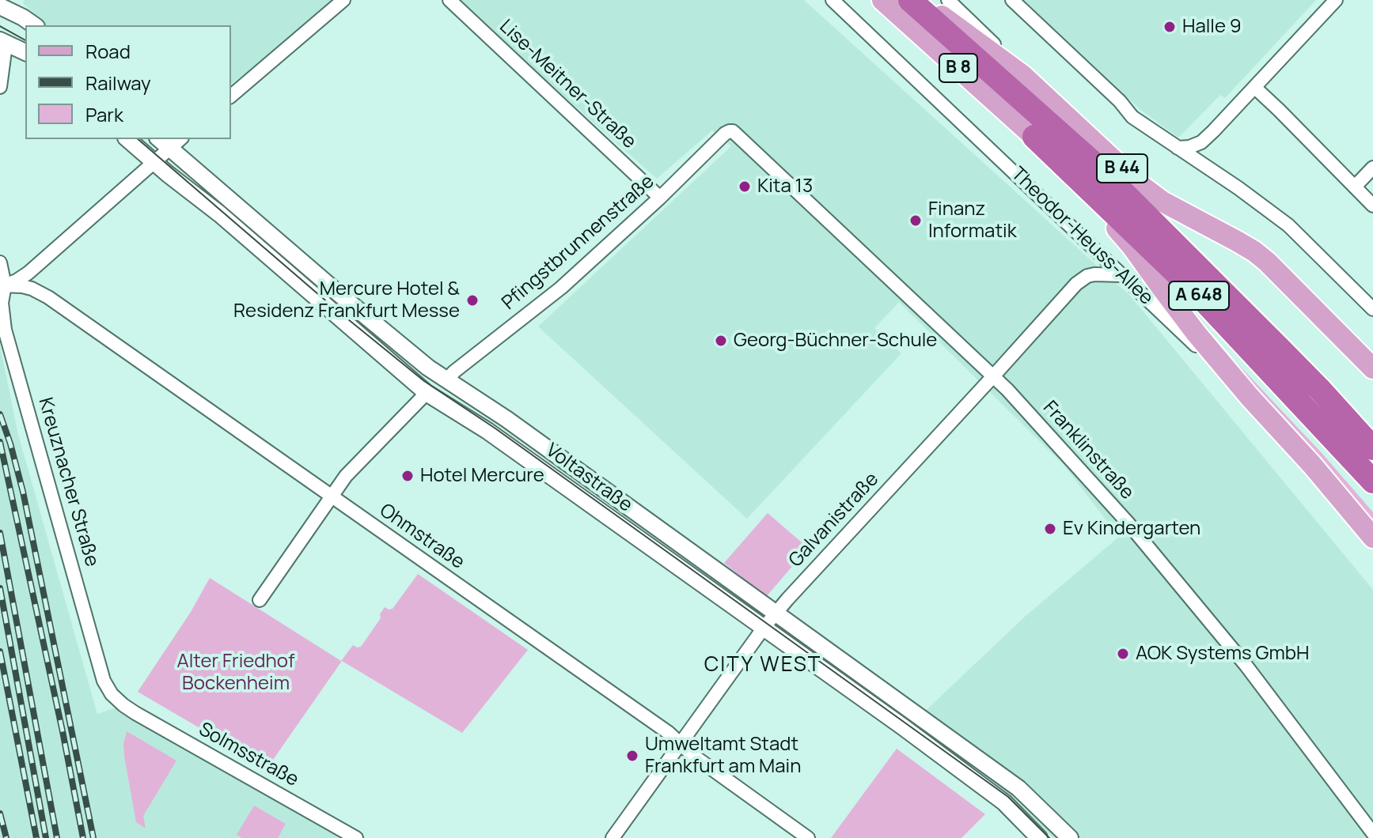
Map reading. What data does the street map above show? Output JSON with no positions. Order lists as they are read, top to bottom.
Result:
{
  "streets": {
    "highway": ["Theodor-Heuss-Allee", "A 648"],
    "main road": ["B 8", "B 44"],
    "street": [
      "Lise-Meitner-Straße",
      "Pfingstbrunnenstraße",
      "Franklinstraße",
      "Voltastraße",
      "Kreuznacher Straße",
      "Galvanistraße",
      "Ohmstraße",
      "Solmsstraße"
    ]
  },
  "crossings": [
    ["Lise-Meitner-Straße", "Pfingstbrunnenstraße"],
    ["B 44", "Theodor-Heuss-Allee"],
    ["Theodor-Heuss-Allee", "A 648"],
    ["Theodor-Heuss-Allee", "Galvanistraße"],
    ["Pfingstbrunnenstraße", "Franklinstraße"],
    ["Pfingstbrunnenstraße", "Voltastraße"],
    ["Franklinstraße", "Galvanistraße"],
    ["Voltastraße", "Galvanistraße"],
    ["Kreuznacher Straße", "Ohmstraße"],
    ["Kreuznacher Straße", "Solmsstraße"],
    ["Galvanistraße", "Ohmstraße"]
  ],
  "districts": ["CITY WEST"],
  "parks": ["Alter Friedhof Bockenheim"],
  "places": [
    "Halle 9",
    "Kita 13",
    "Finanz Informatik",
    "Mercure Hotel & Residenz Frankfurt Messe",
    "Georg-Büchner-Schule",
    "Hotel Mercure",
    "Ev Kindergarten",
    "AOK Systems GmbH",
    "Umweltamt Stadt Frankfurt am Main"
  ],
  "legend": ["Road", "Railway", "Park"]
}
